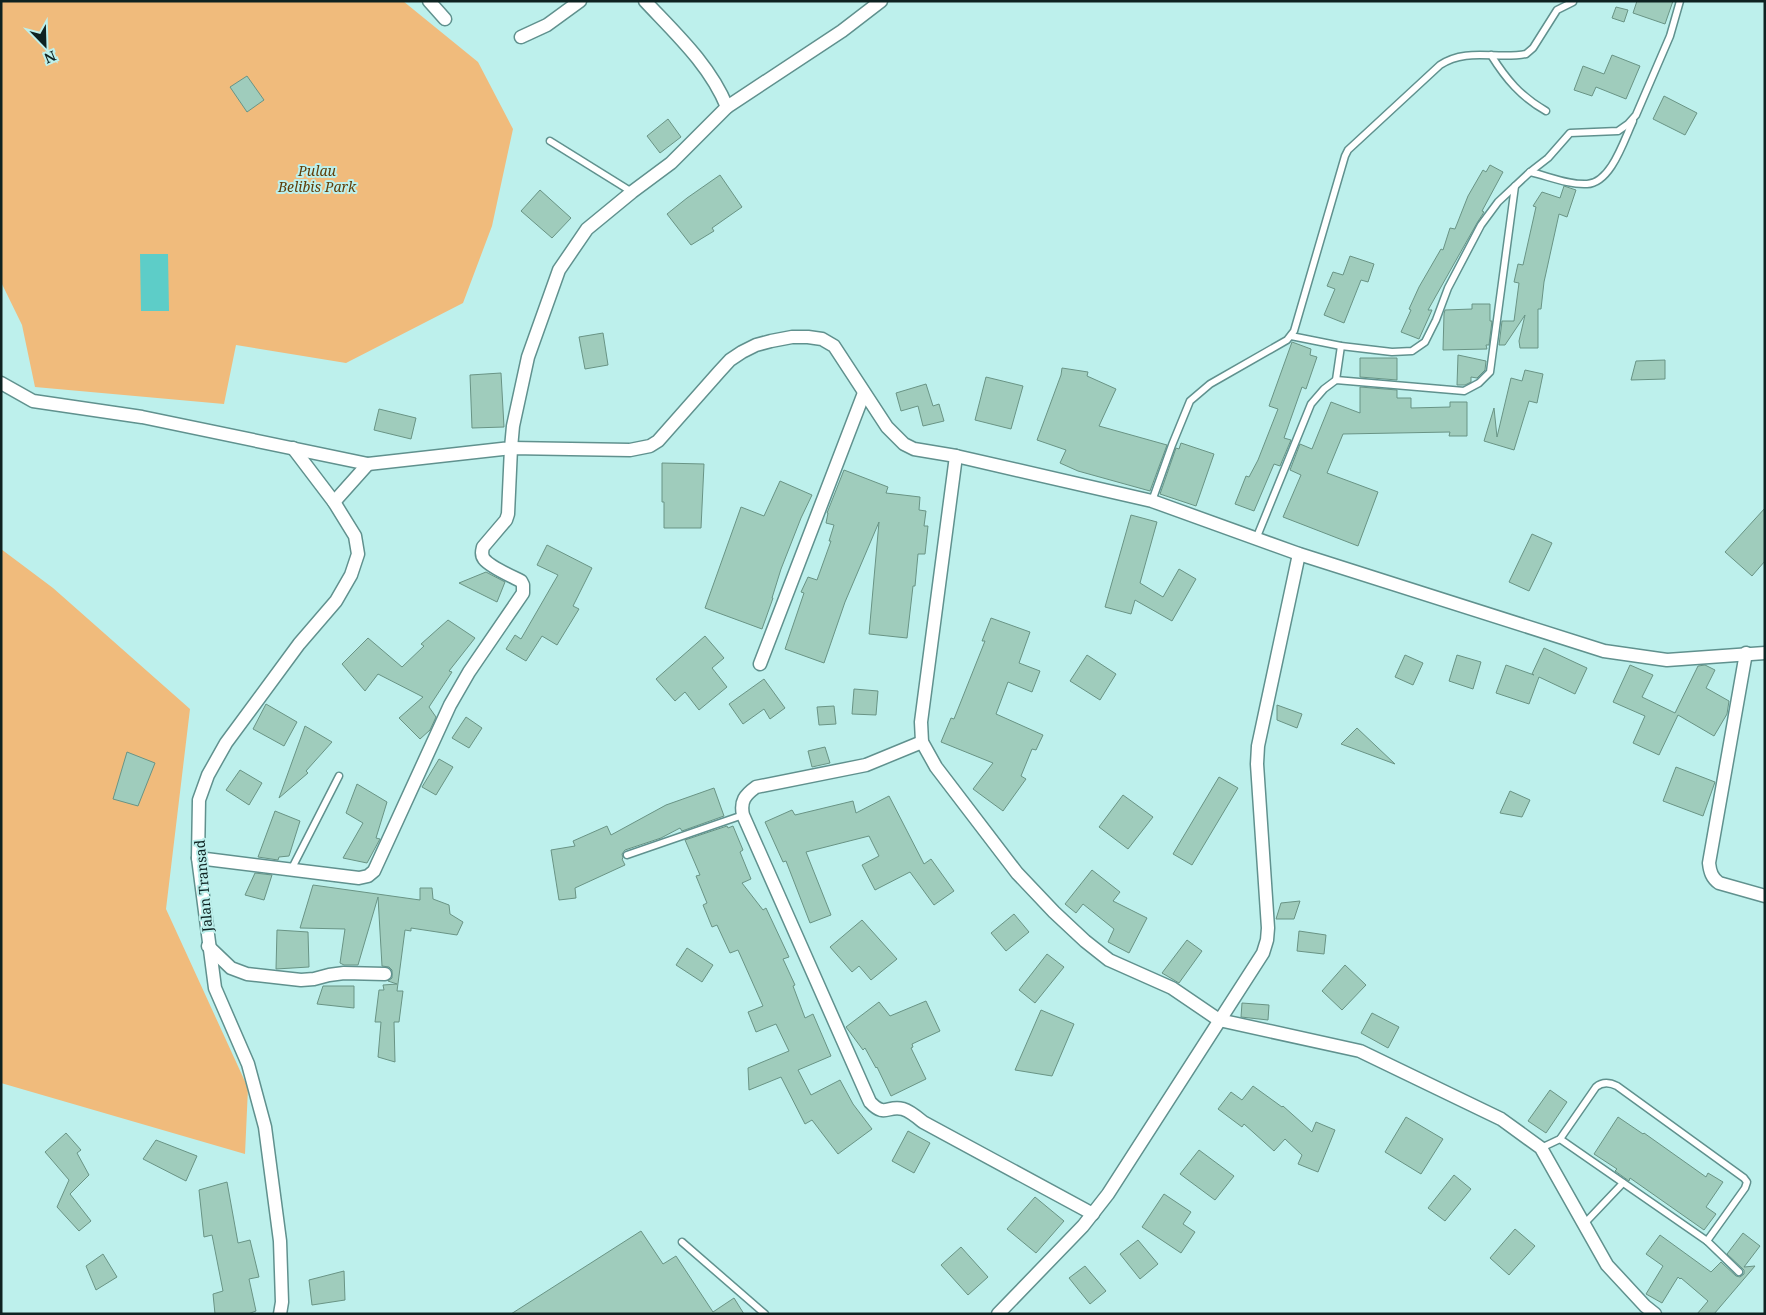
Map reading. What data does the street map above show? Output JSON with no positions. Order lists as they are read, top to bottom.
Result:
{
  "streets": {
    "street": ["Jalan Transad"]
  },
  "parks": ["Pulau Belibis Park"],
  "north": "bottom right"
}
